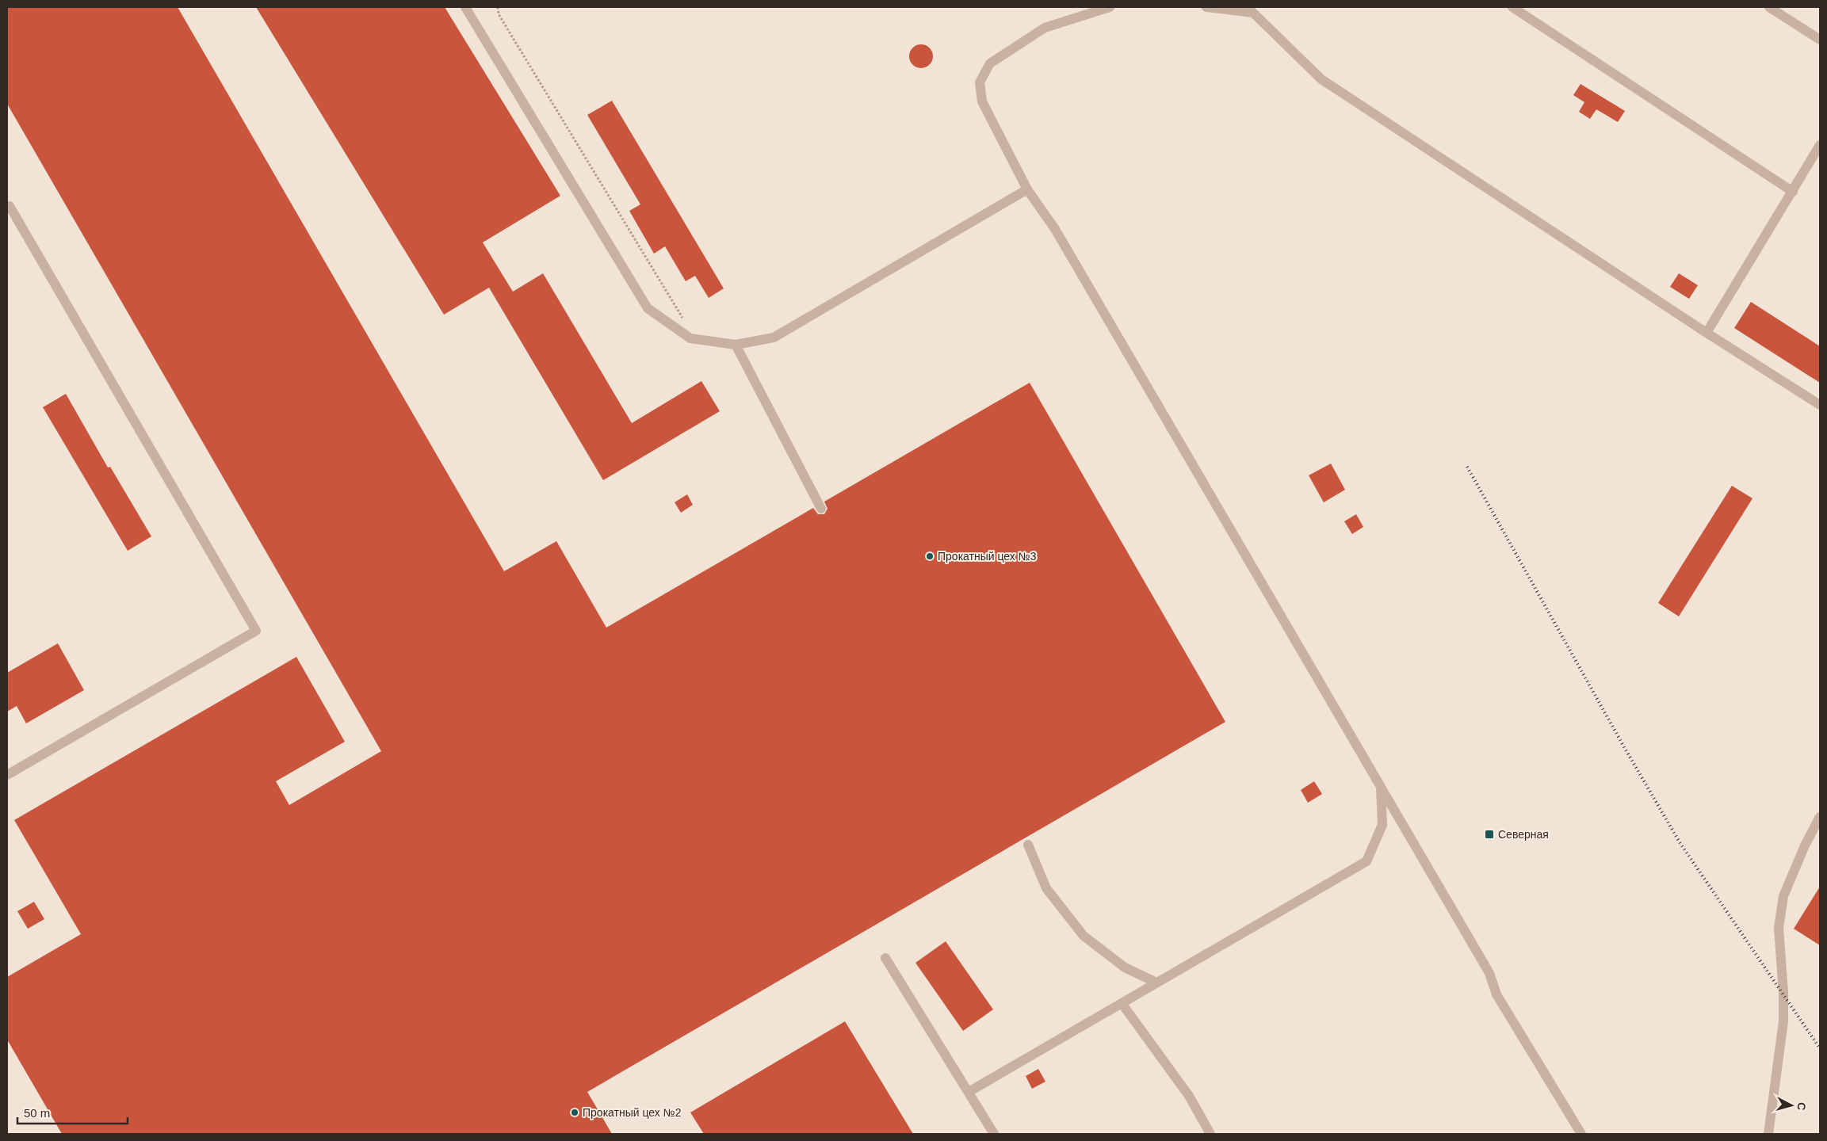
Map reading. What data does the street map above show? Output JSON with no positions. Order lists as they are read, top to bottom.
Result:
{
  "places": {
    "other": ["Прокатный цех №3", "Прокатный цех №2"],
    "transit": ["Северная"]
  },
  "scale_bar": "50 m",
  "north": "right"
}
